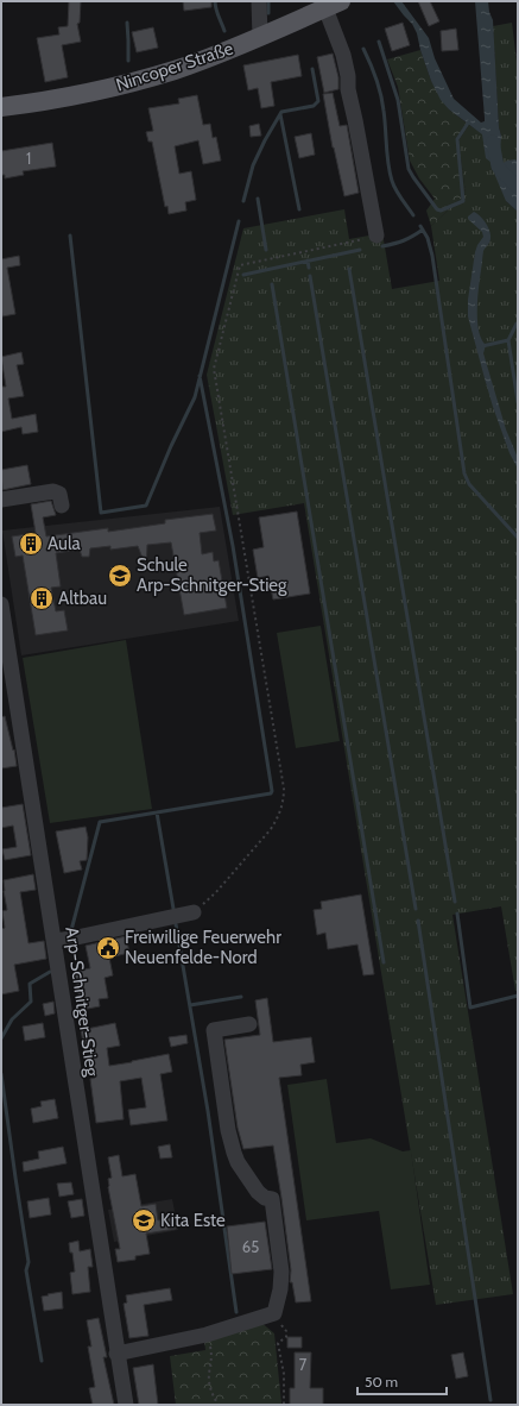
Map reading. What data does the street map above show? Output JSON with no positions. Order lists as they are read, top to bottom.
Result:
{
  "streets": {
    "main road": ["Nincoper Straße"],
    "street": ["Arp-Schnitger-Stieg"]
  },
  "places": {
    "building": ["Aula", "Altbau"],
    "school or university": ["Schule Arp-Schnitger-Stieg", "Kita Este"],
    "public building": ["Freiwillige Feuerwehr Neuenfelde-Nord"]
  },
  "house_numbers": ["1", "65", "7"],
  "scale_bar": "50 m"
}
